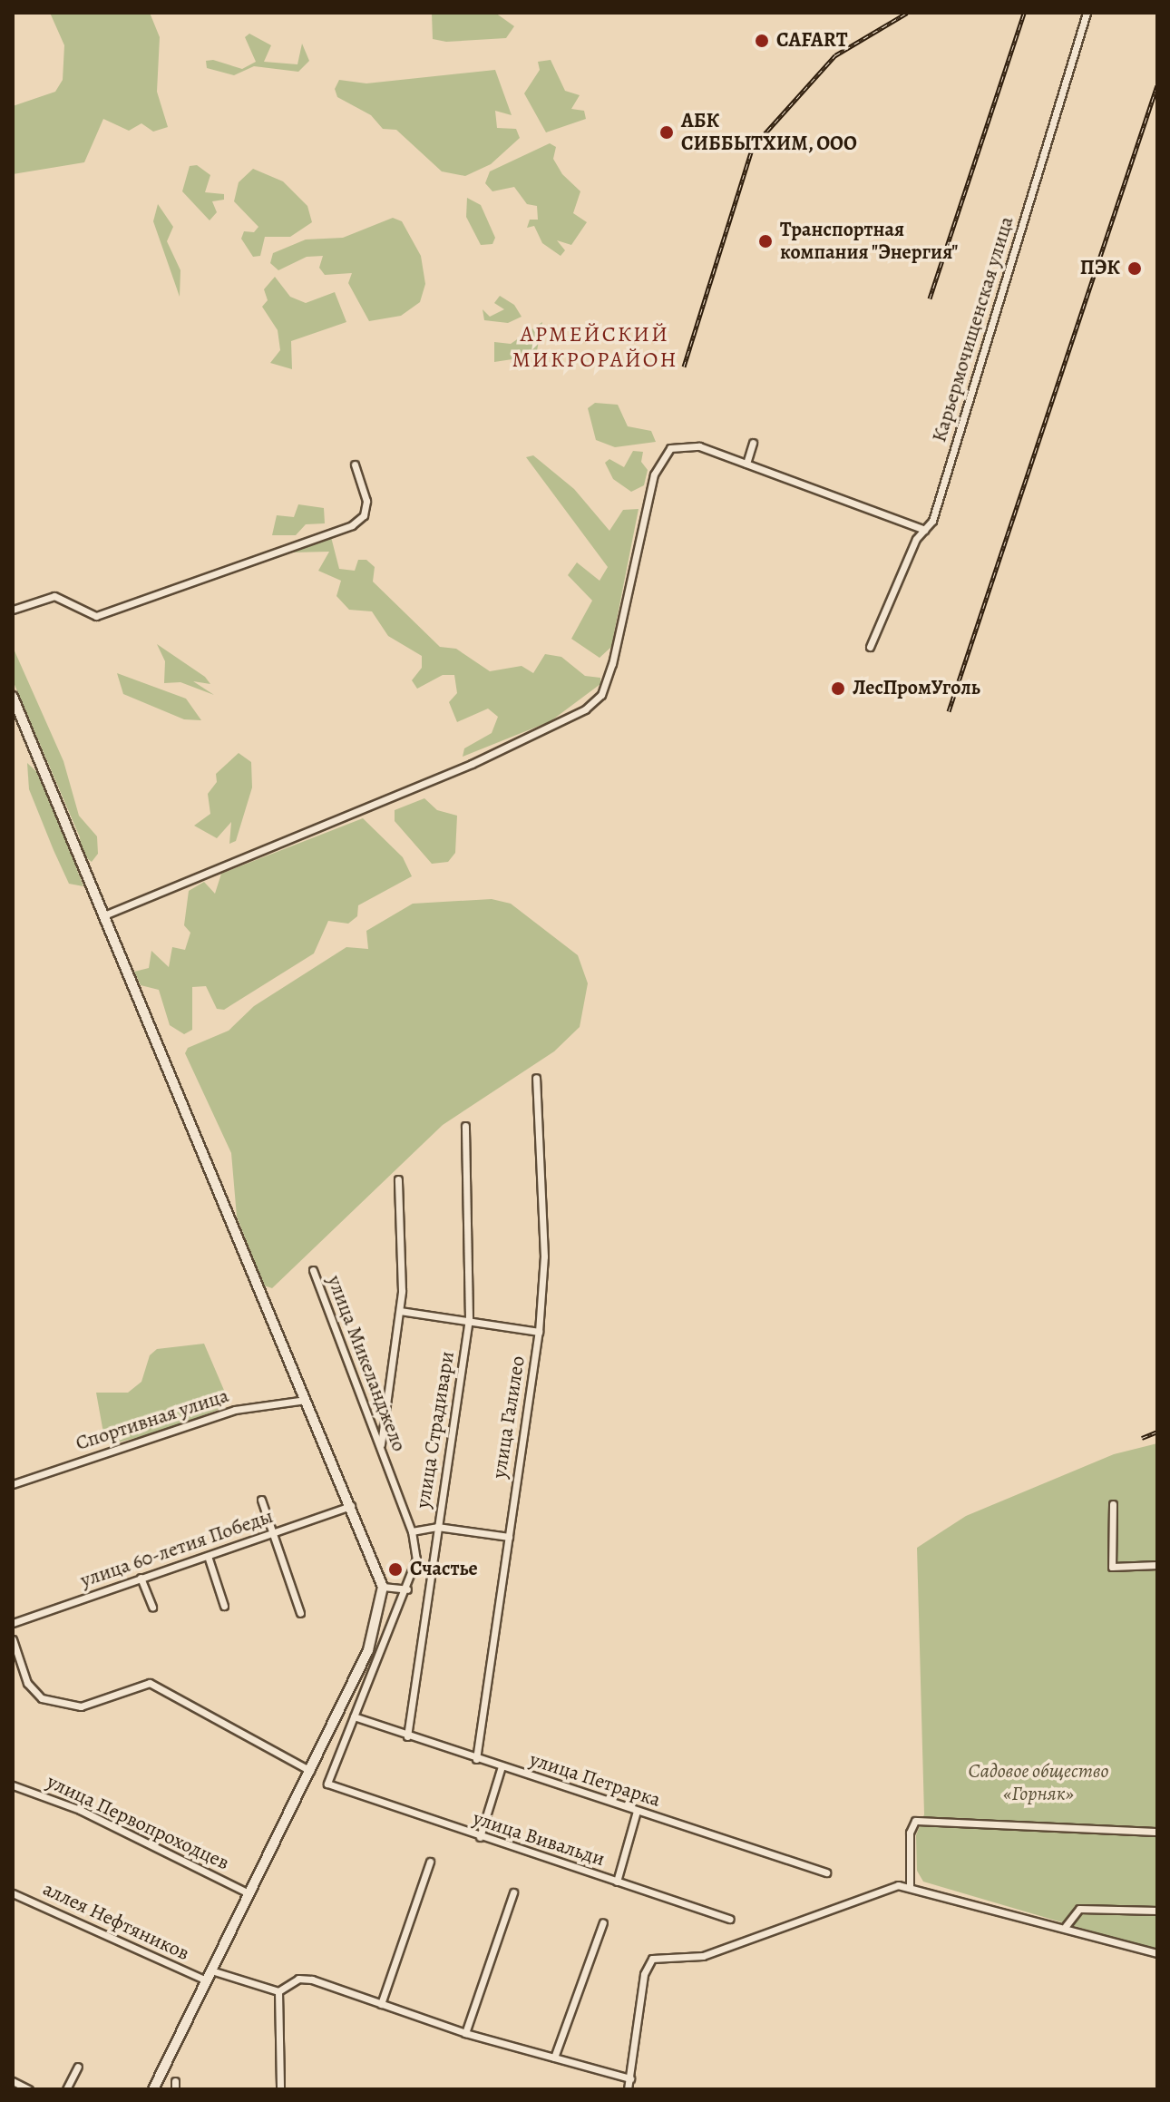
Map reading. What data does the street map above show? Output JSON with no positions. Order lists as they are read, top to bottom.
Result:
{
  "streets": {
    "street": [
      "Карьермочищенская улица",
      "улица Микеланджело",
      "улица Галилео",
      "Спортивная улица",
      "улица Страдивари",
      "улица 60-летия Победы",
      "улица Петрарка",
      "улица Первопроходцев",
      "улица Вивальди",
      "аллея Нефтяников"
    ]
  },
  "crossings": [
    ["улица Микеланджело", "улица Петрарка"],
    ["улица Микеланджело", "улица Вивальди"],
    ["улица Галилео", "улица Петрарка"],
    ["улица Страдивари", "улица Петрарка"]
  ],
  "districts": ["АРМЕЙСКИЙ МИКРОРАЙОН"],
  "parks": ["Садовое общество «Горняк»"],
  "places": [
    "CAFART",
    "АБК СИББЫТХИМ, ООО",
    "Транспортная компания \"Энергия\"",
    "ПЭК",
    "ЛесПромУголь",
    "Счастье"
  ]
}
